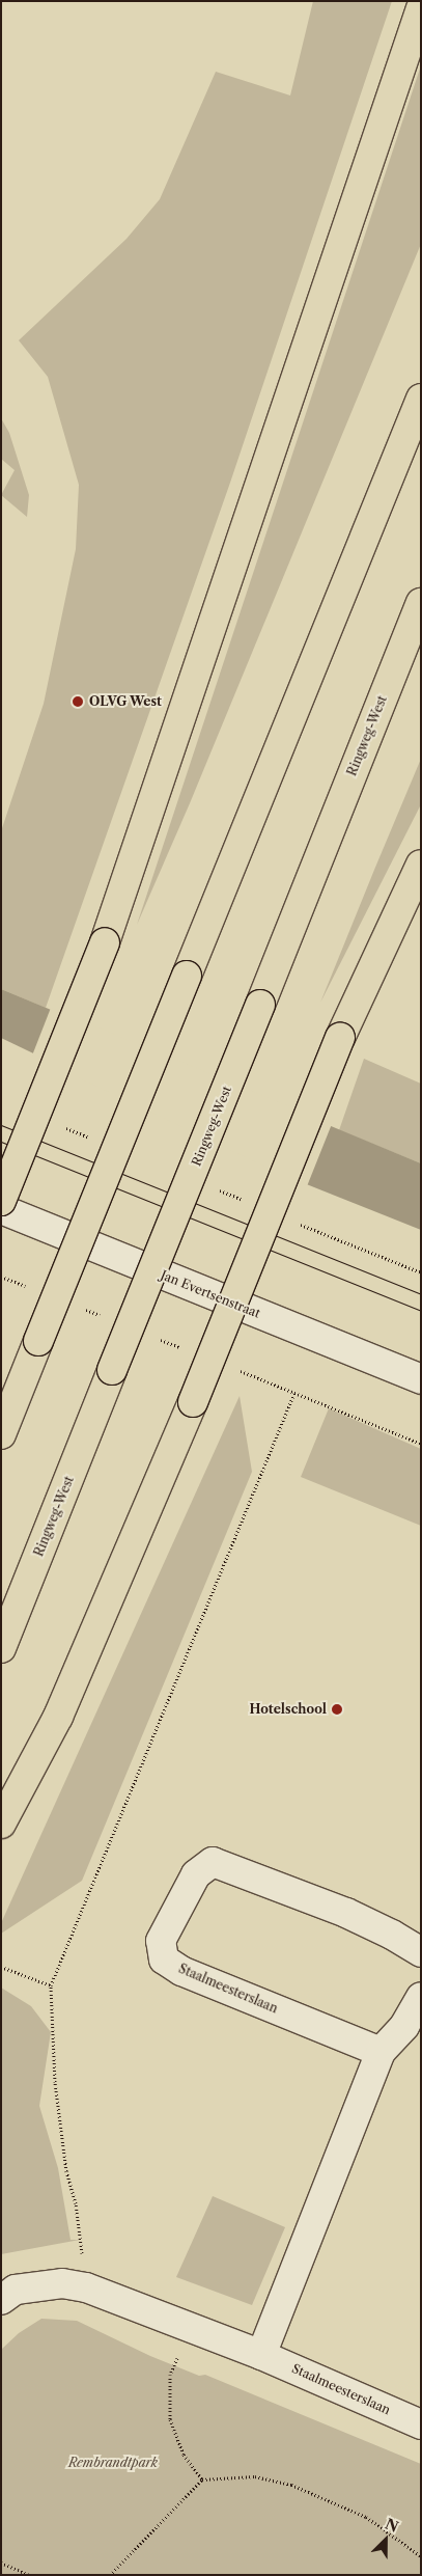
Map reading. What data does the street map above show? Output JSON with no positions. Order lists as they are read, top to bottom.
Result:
{
  "streets": {
    "highway": ["Ringweg-West"],
    "street": ["Jan Evertsenstraat", "Staalmeesterslaan"]
  },
  "parks": ["Rembrandtpark"],
  "places": ["OLVG West", "Hotelschool"],
  "north": "top right"
}
